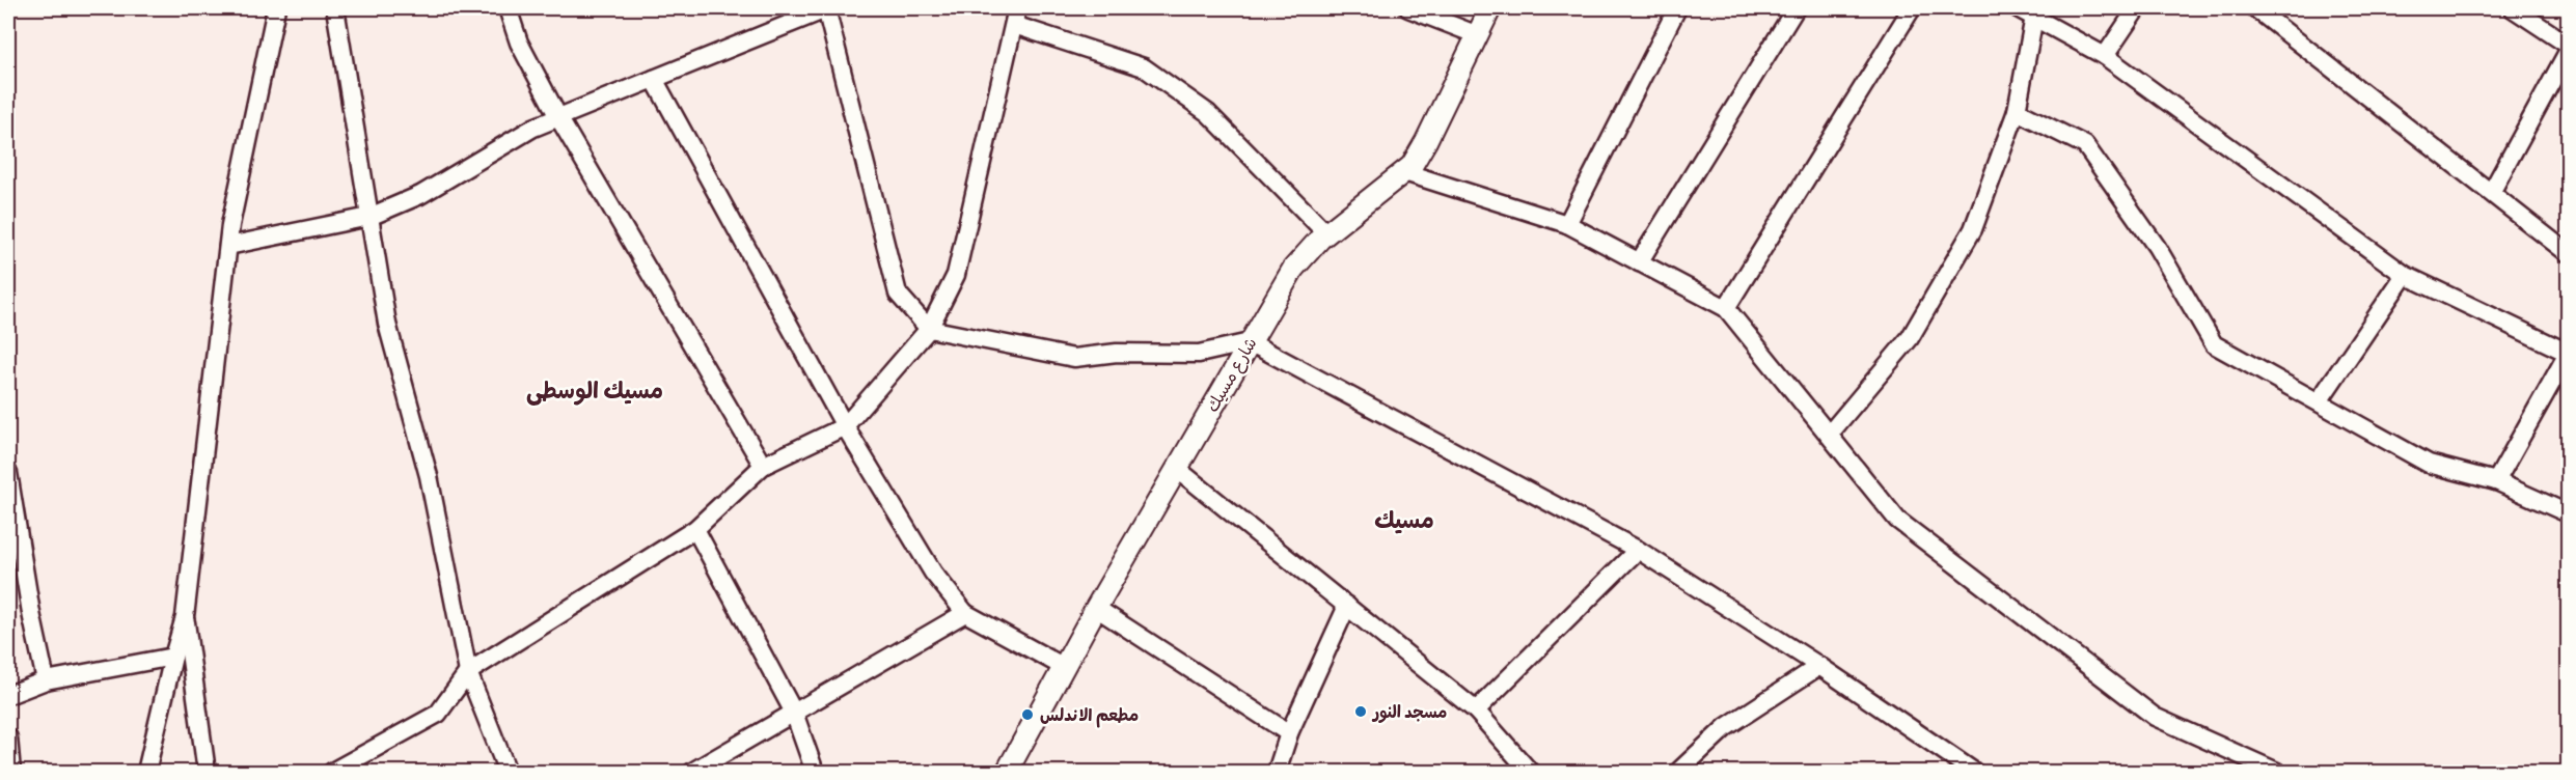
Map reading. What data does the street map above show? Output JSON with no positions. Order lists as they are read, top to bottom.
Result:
{
  "streets": {
    "street": ["شارع مسيك"]
  },
  "districts": ["مسيك الوسطى", "مسيك"],
  "places": ["مسجد النور", "مطعم الاندلس"]
}
